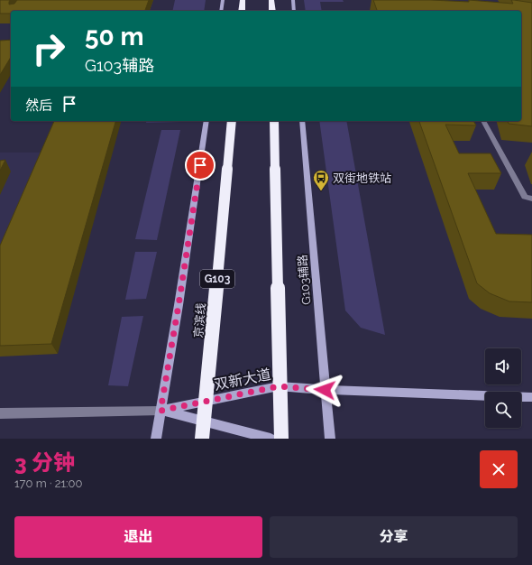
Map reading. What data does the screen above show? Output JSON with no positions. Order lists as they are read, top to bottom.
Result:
{
  "streets": {
    "highway": ["G103", "京滨线"],
    "street": ["G103辅路", "双新大道"]
  },
  "crossings": [
    ["G103辅路", "双新大道"]
  ],
  "places": {
    "bus stop": ["双街地铁站"]
  },
  "page": {
    "turn": ["50 m", "G103辅路"],
    "then": "然后",
    "heading": ["3 分钟", "170 m · 21:00"],
    "buttons": ["退出", "分享"]
  }
}
